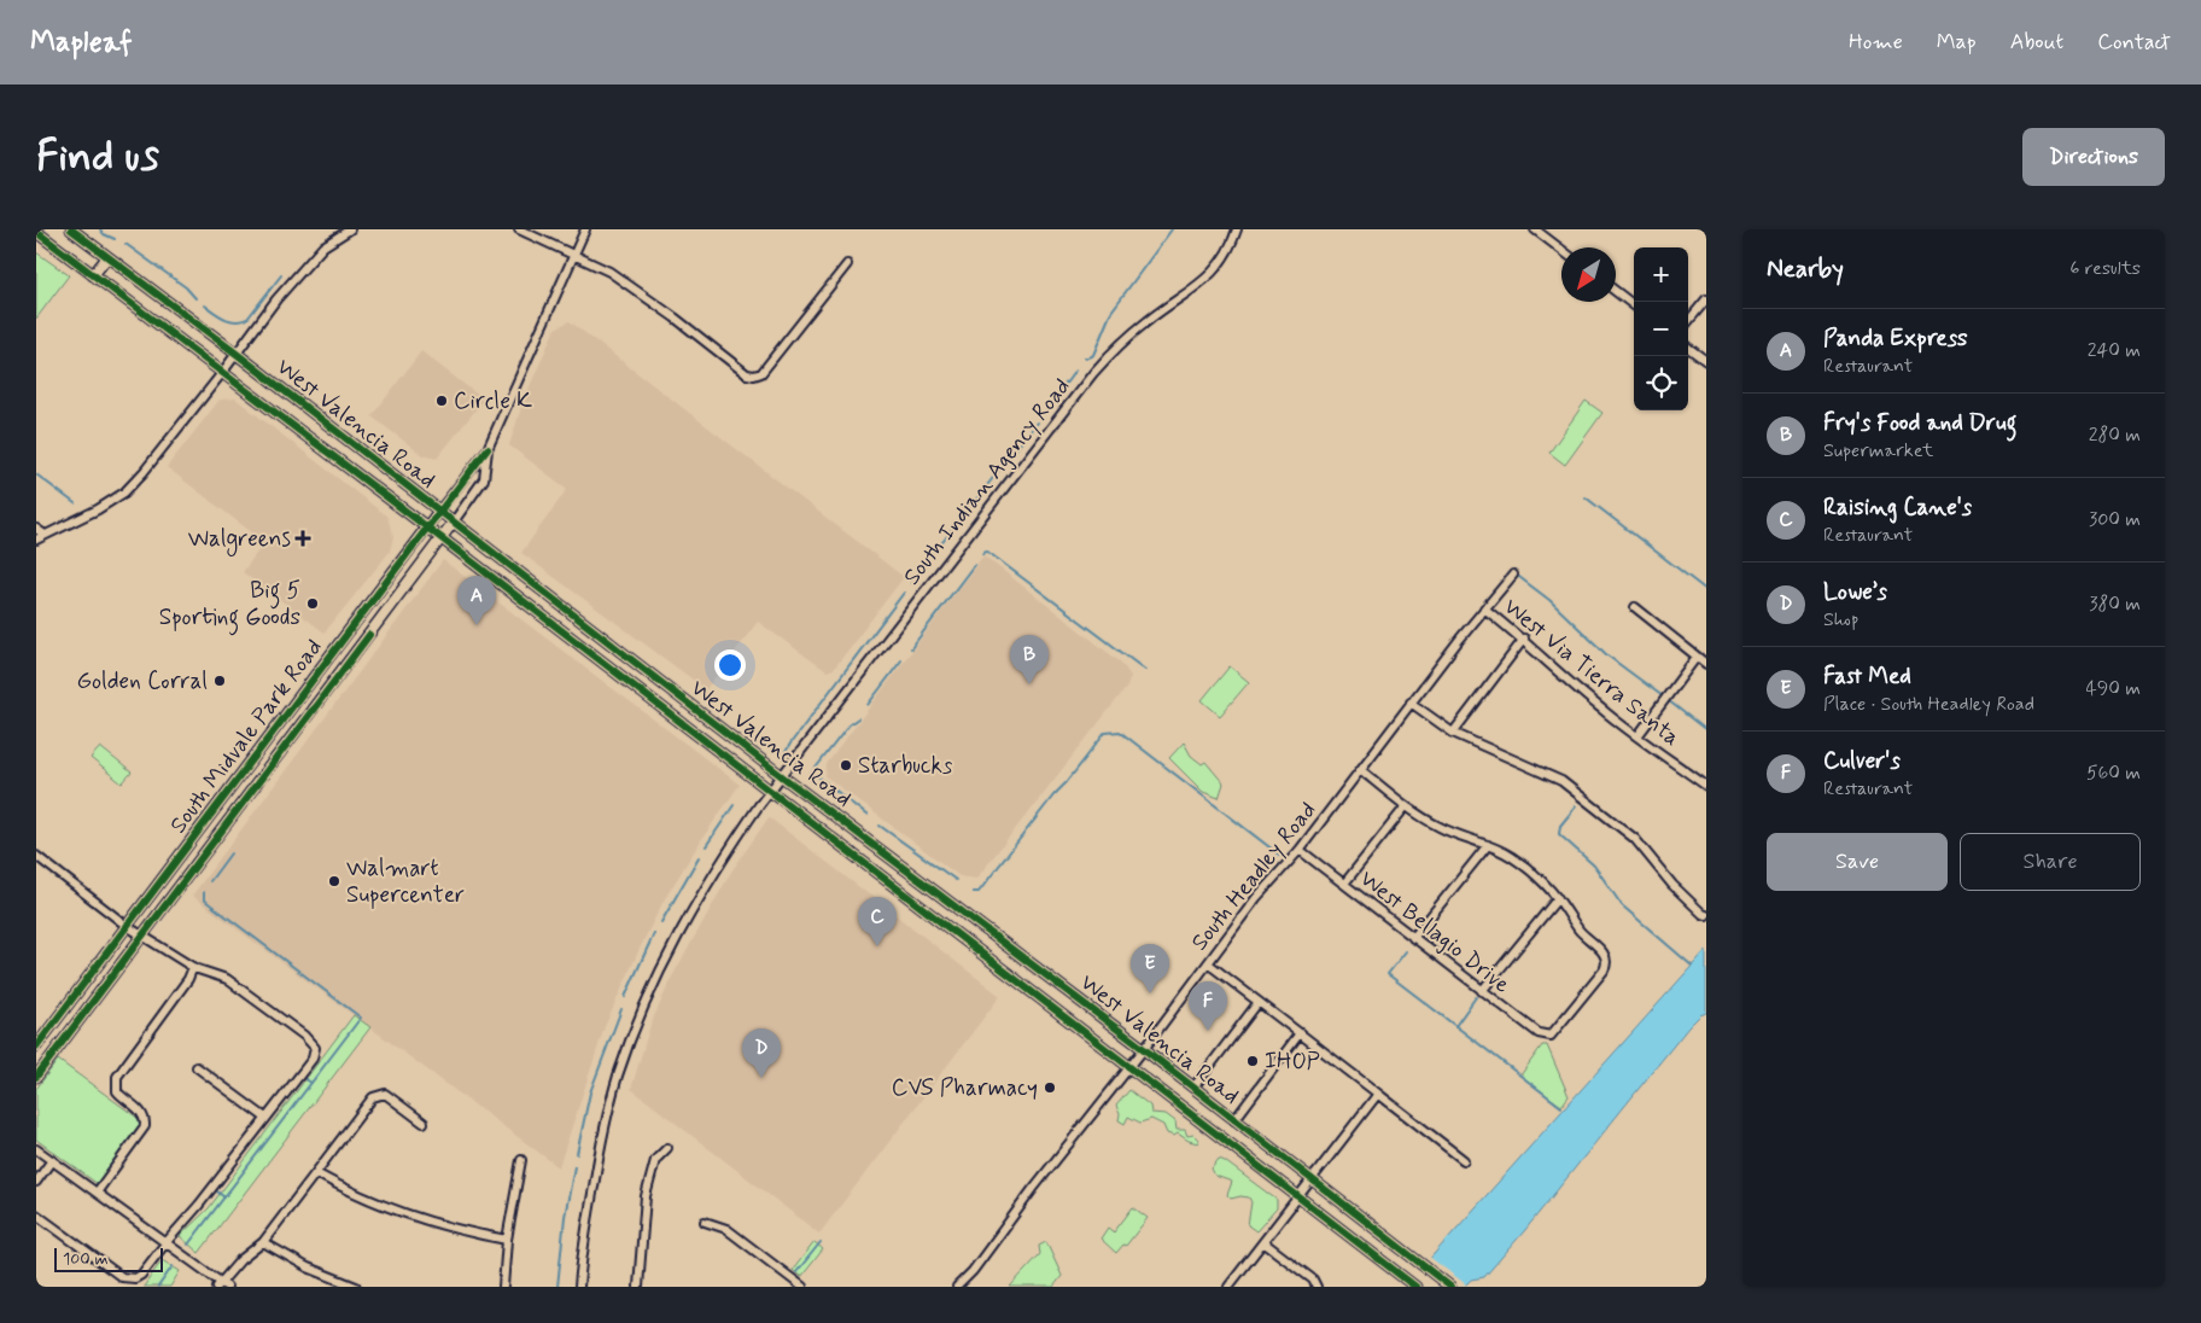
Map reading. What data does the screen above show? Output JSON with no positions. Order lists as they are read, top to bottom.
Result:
{
  "streets": {
    "main road": ["West Valencia Road", "South Midvale Park Road"],
    "street": [
      "South Indian Agency Road",
      "West Via Tierra Santa",
      "South Headley Road",
      "West Bellagio Drive"
    ]
  },
  "crossings": [
    ["West Valencia Road", "South Indian Agency Road"],
    ["West Valencia Road", "South Midvale Park Road"],
    ["West Valencia Road", "South Headley Road"],
    ["West Via Tierra Santa", "South Headley Road"],
    ["South Headley Road", "West Bellagio Drive"]
  ],
  "places": {
    "other": [
      "Circle K",
      "Big 5 Sporting Goods",
      "Golden Corral",
      "Starbucks",
      "Walmart Supercenter",
      "IHOP",
      "CVS Pharmacy"
    ],
    "health": ["Walgreens"]
  },
  "scale_bar": "100 m",
  "north": "bottom left",
  "page": {
    "header": "Mapleaf",
    "nav": [
      "Home",
      "Map",
      "About",
      "Contact"
    ],
    "buttons": [
      "Directions",
      ["Save", "Share"]
    ],
    "title": "Find us",
    "heading": ["Nearby", "6 results"],
    "map_buttons": ["+", "−"],
    "list": [
      {
        "mark": "A",
        "name": "Panda Express",
        "note": "Restaurant",
        "value": "240 m"
      },
      {
        "mark": "B",
        "name": "Fry's Food and Drug",
        "note": "Supermarket",
        "value": "280 m"
      },
      {
        "mark": "C",
        "name": "Raising Cane's",
        "note": "Restaurant",
        "value": "300 m"
      },
      {
        "mark": "D",
        "name": "Lowe’s",
        "note": "Shop",
        "value": "380 m"
      },
      {
        "mark": "E",
        "name": "Fast Med",
        "note": "Place · South Headley Road",
        "value": "490 m"
      },
      {
        "mark": "F",
        "name": "Culver's",
        "note": "Restaurant",
        "value": "560 m"
      }
    ],
    "pins": [
      "A",
      "B",
      "C",
      "E",
      "F",
      "D"
    ],
    "scale": "100 m"
  }
}
